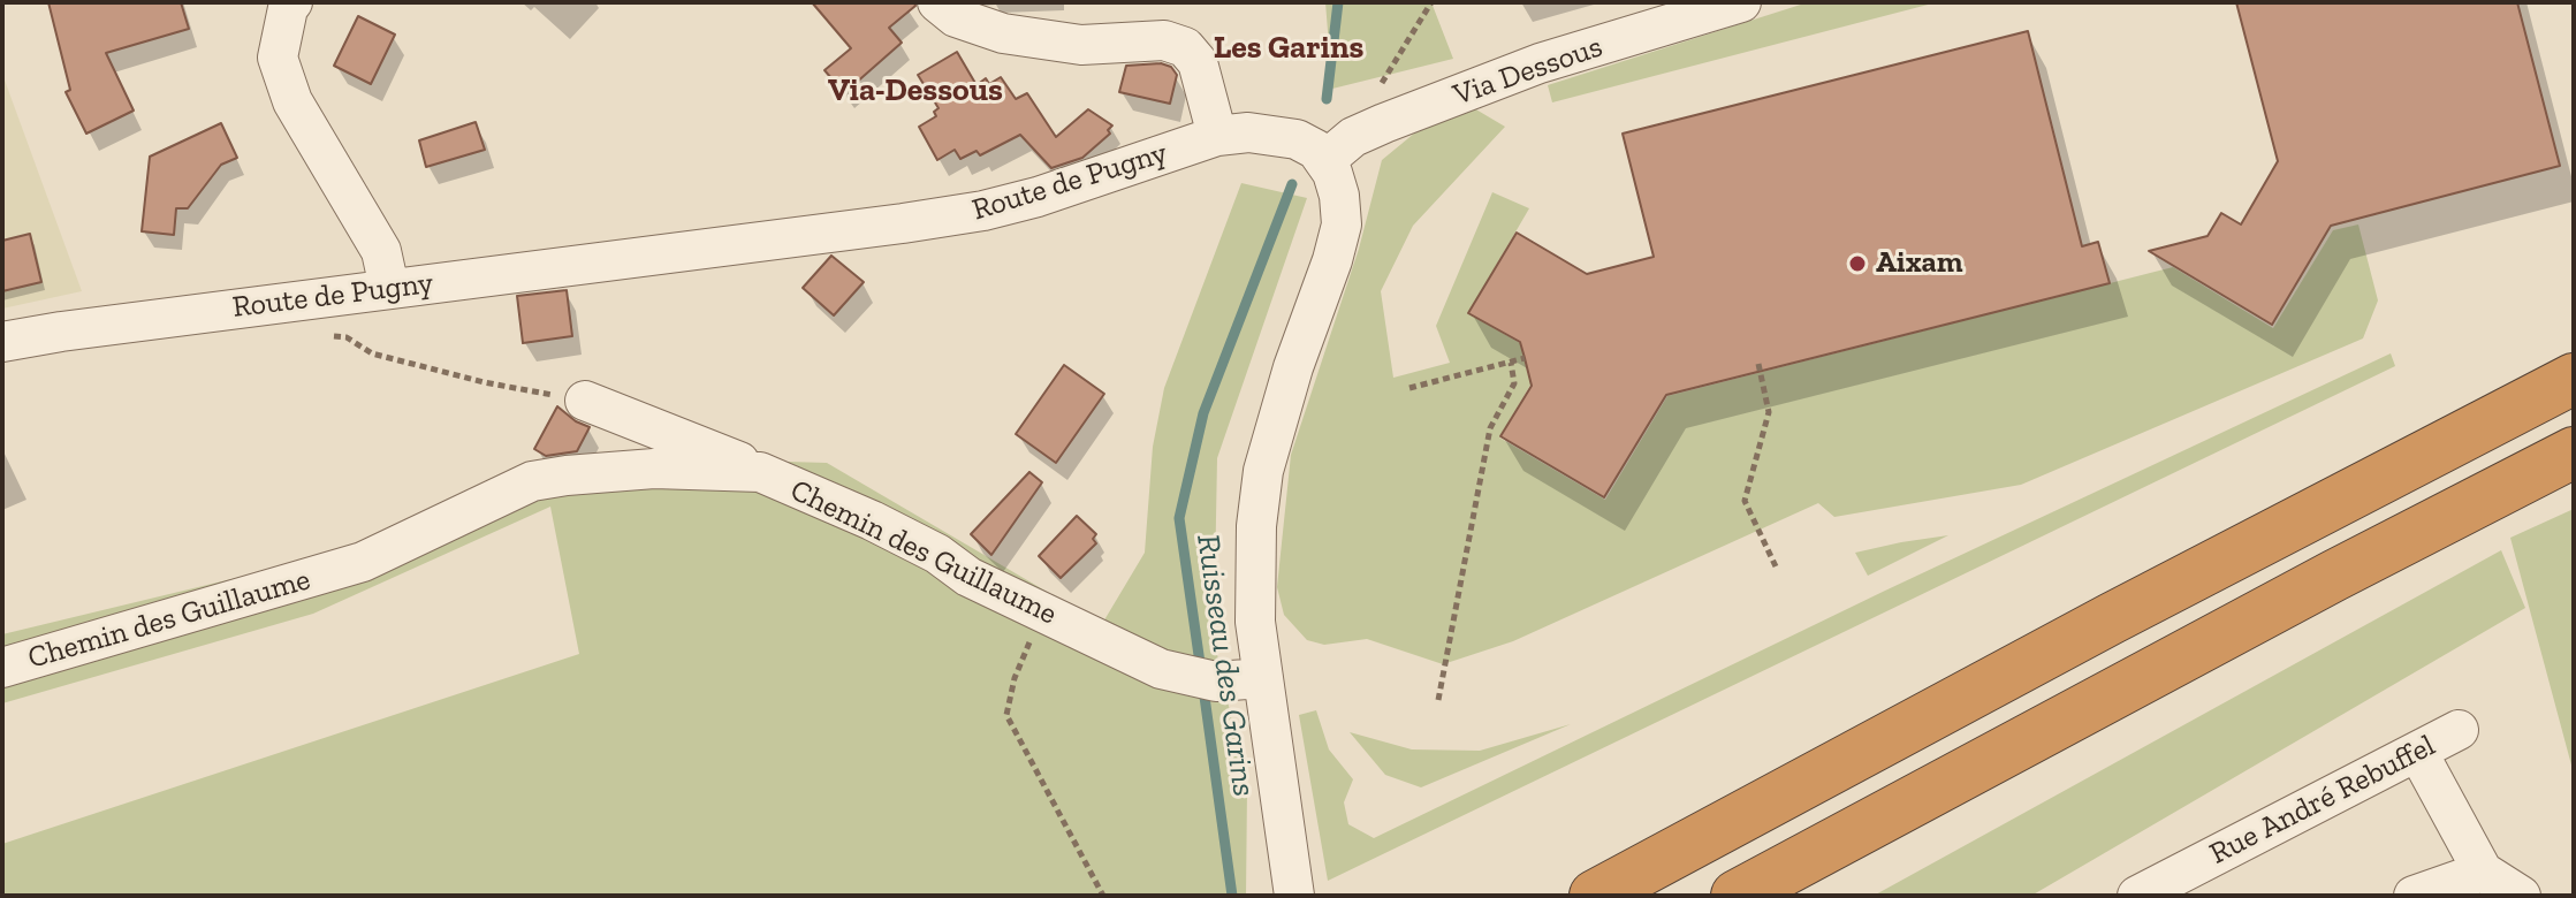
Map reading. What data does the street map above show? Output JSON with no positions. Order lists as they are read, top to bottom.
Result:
{
  "streets": {
    "street": [
      "Via Dessous",
      "Route de Pugny",
      "Chemin des Guillaume",
      "Rue André Rebuffel"
    ]
  },
  "crossings": [
    ["Via Dessous", "Route de Pugny"]
  ],
  "districts": ["Les Garins", "Via-Dessous"],
  "water": ["Ruisseau des Garins"],
  "places": ["Aixam"]
}
